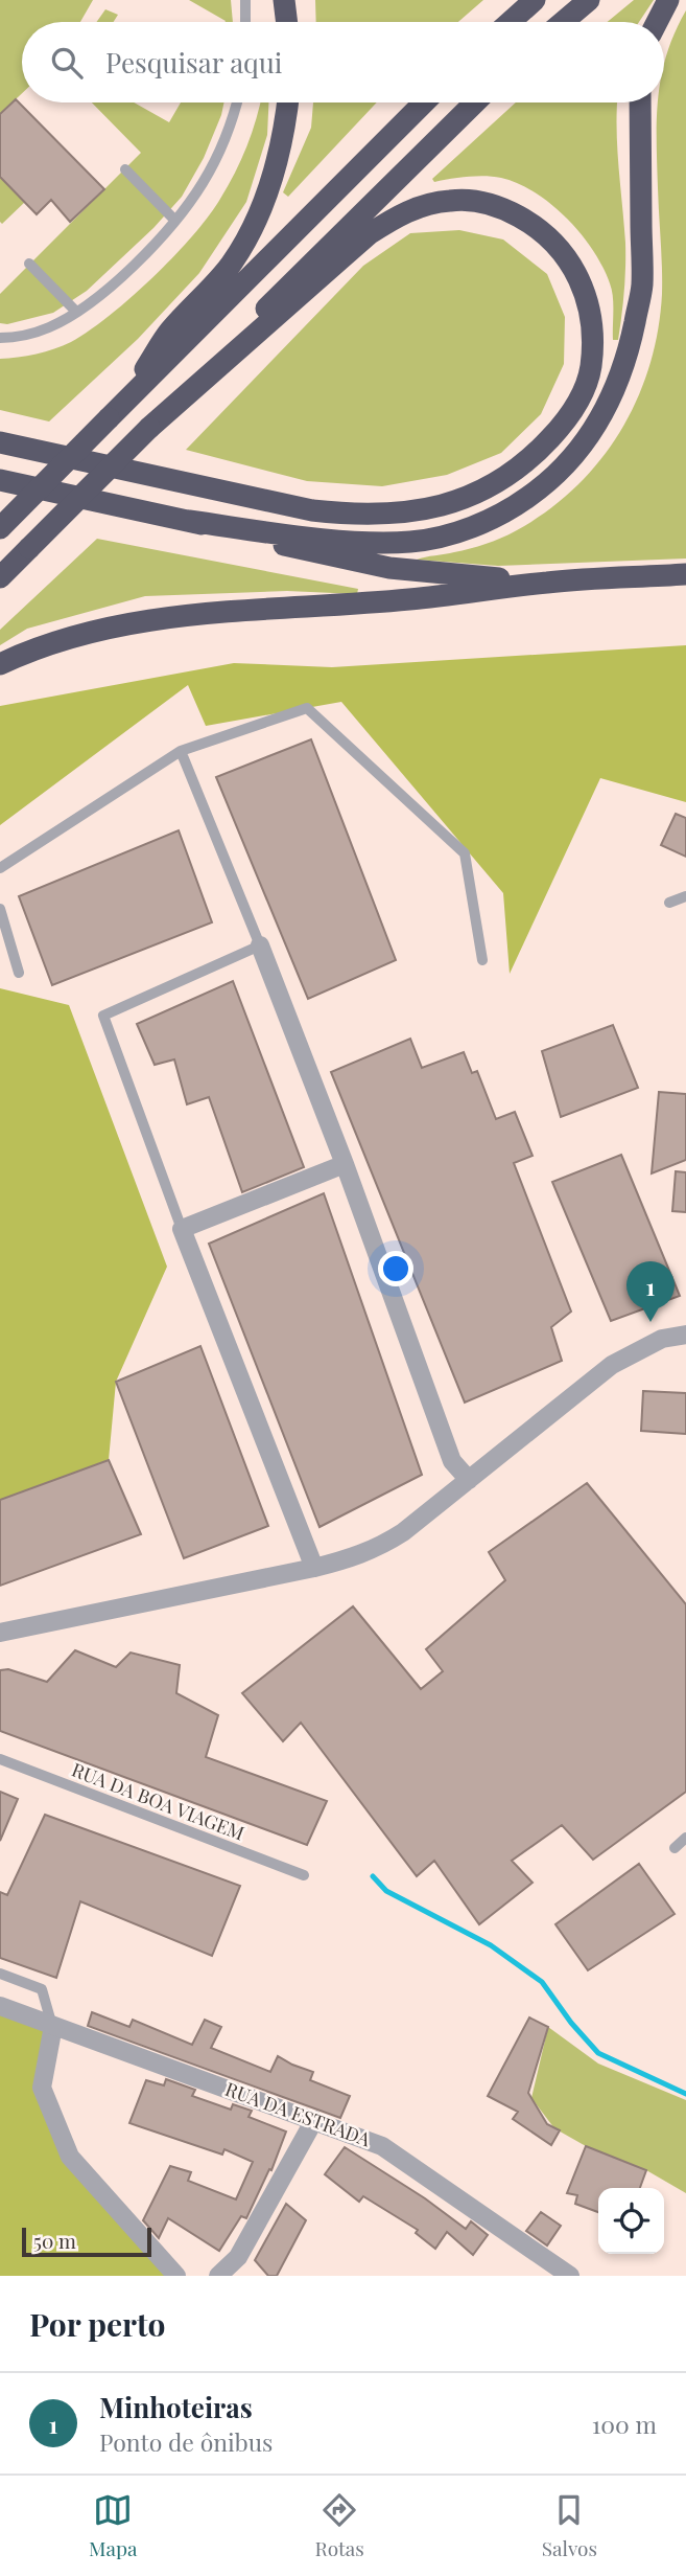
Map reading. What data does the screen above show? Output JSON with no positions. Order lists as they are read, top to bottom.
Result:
{
  "streets": {
    "street": ["RUA DA ESTRADA"],
    "lane": ["RUA DA BOA VIAGEM"]
  },
  "scale_bar": "50 m",
  "page": {
    "search": "Pesquisar aqui",
    "pins": "1",
    "scale": "50 m",
    "heading": "Por perto",
    "list": [
      {
        "mark": "1",
        "name": "Minhoteiras",
        "note": "Ponto de ônibus",
        "value": "100 m"
      }
    ],
    "nav": ["Mapa", "Rotas", "Salvos"]
  }
}
